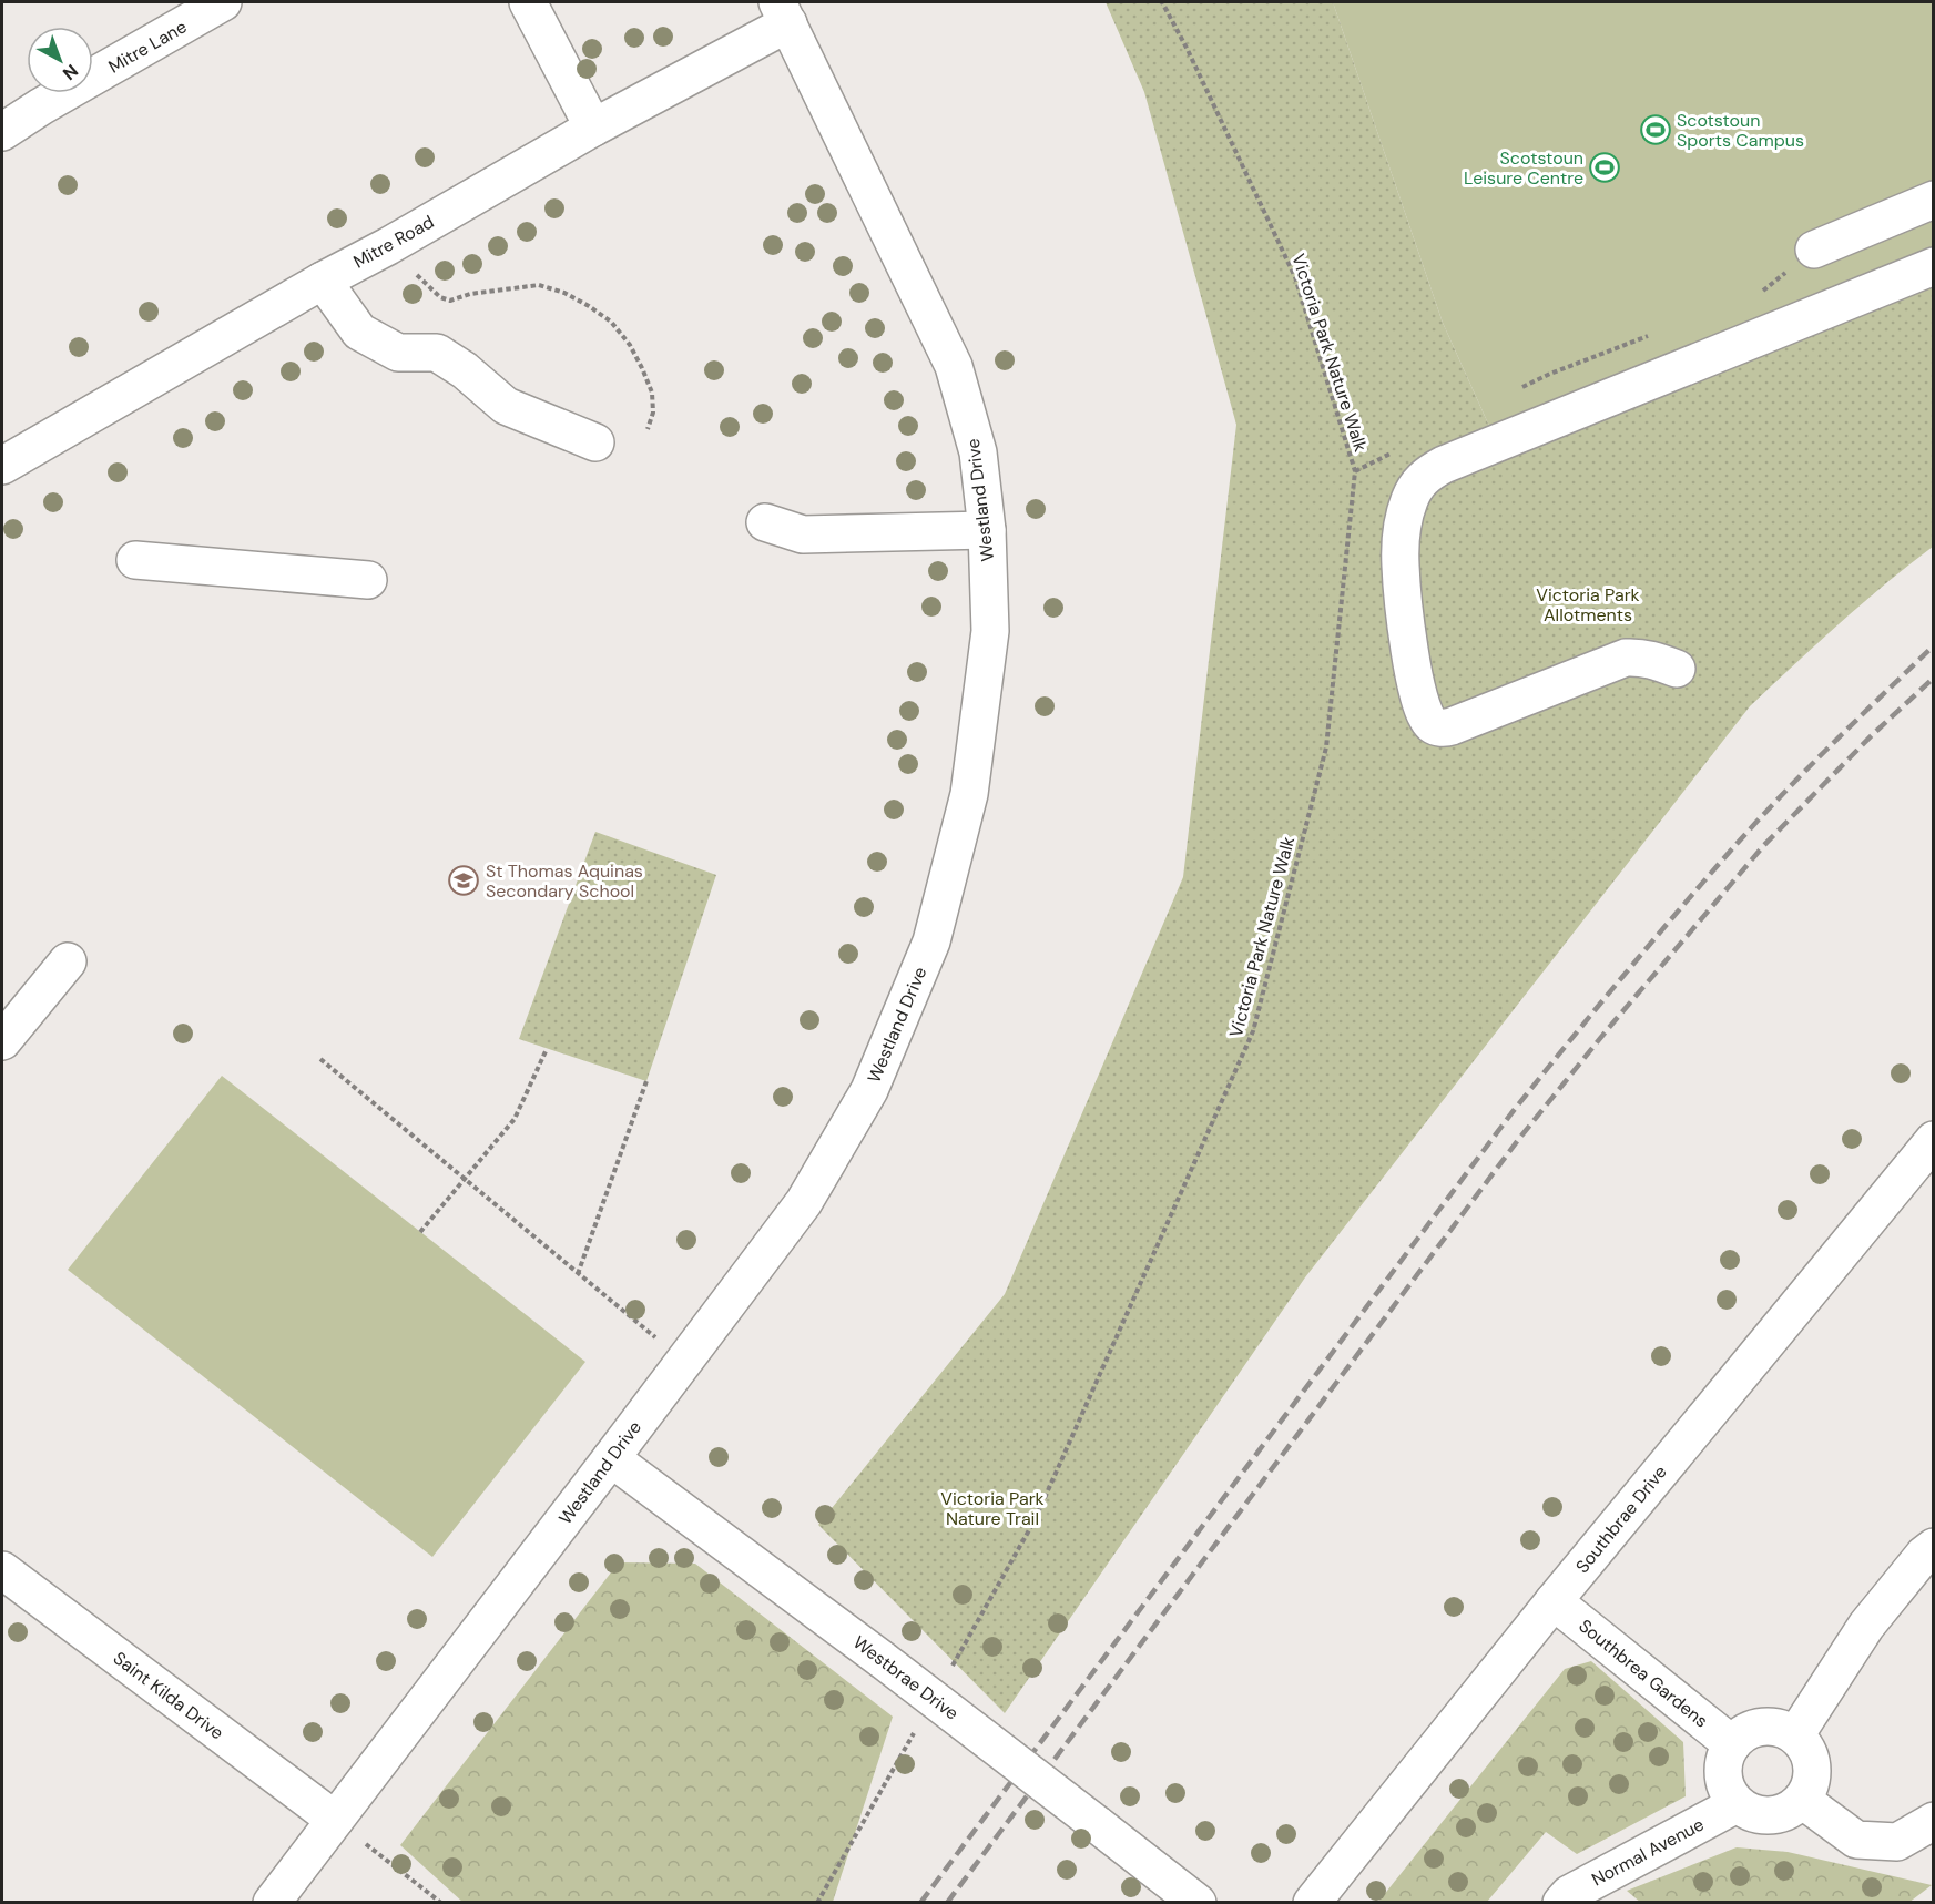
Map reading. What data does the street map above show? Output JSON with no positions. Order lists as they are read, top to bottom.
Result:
{
  "streets": {
    "street": [
      "Mitre Lane",
      "Mitre Road",
      "Westland Drive",
      "Southbrae Drive",
      "Southbrea Gardens",
      "Westbrae Drive",
      "Saint Kilda Drive",
      "Normal Avenue"
    ],
    "path": ["Victoria Park Nature Walk"]
  },
  "crossings": [
    ["Mitre Road", "Westland Drive"],
    ["Westland Drive", "Westbrae Drive"],
    ["Westland Drive", "Saint Kilda Drive"],
    ["Southbrae Drive", "Southbrea Gardens"],
    ["Southbrea Gardens", "Normal Avenue"]
  ],
  "parks": ["Victoria Park Allotments", "Victoria Park Nature Trail"],
  "places": {
    "sports": ["Scotstoun Sports Campus", "Scotstoun Leisure Centre"],
    "school or university": ["St Thomas Aquinas Secondary School"]
  },
  "north": "bottom right"
}
